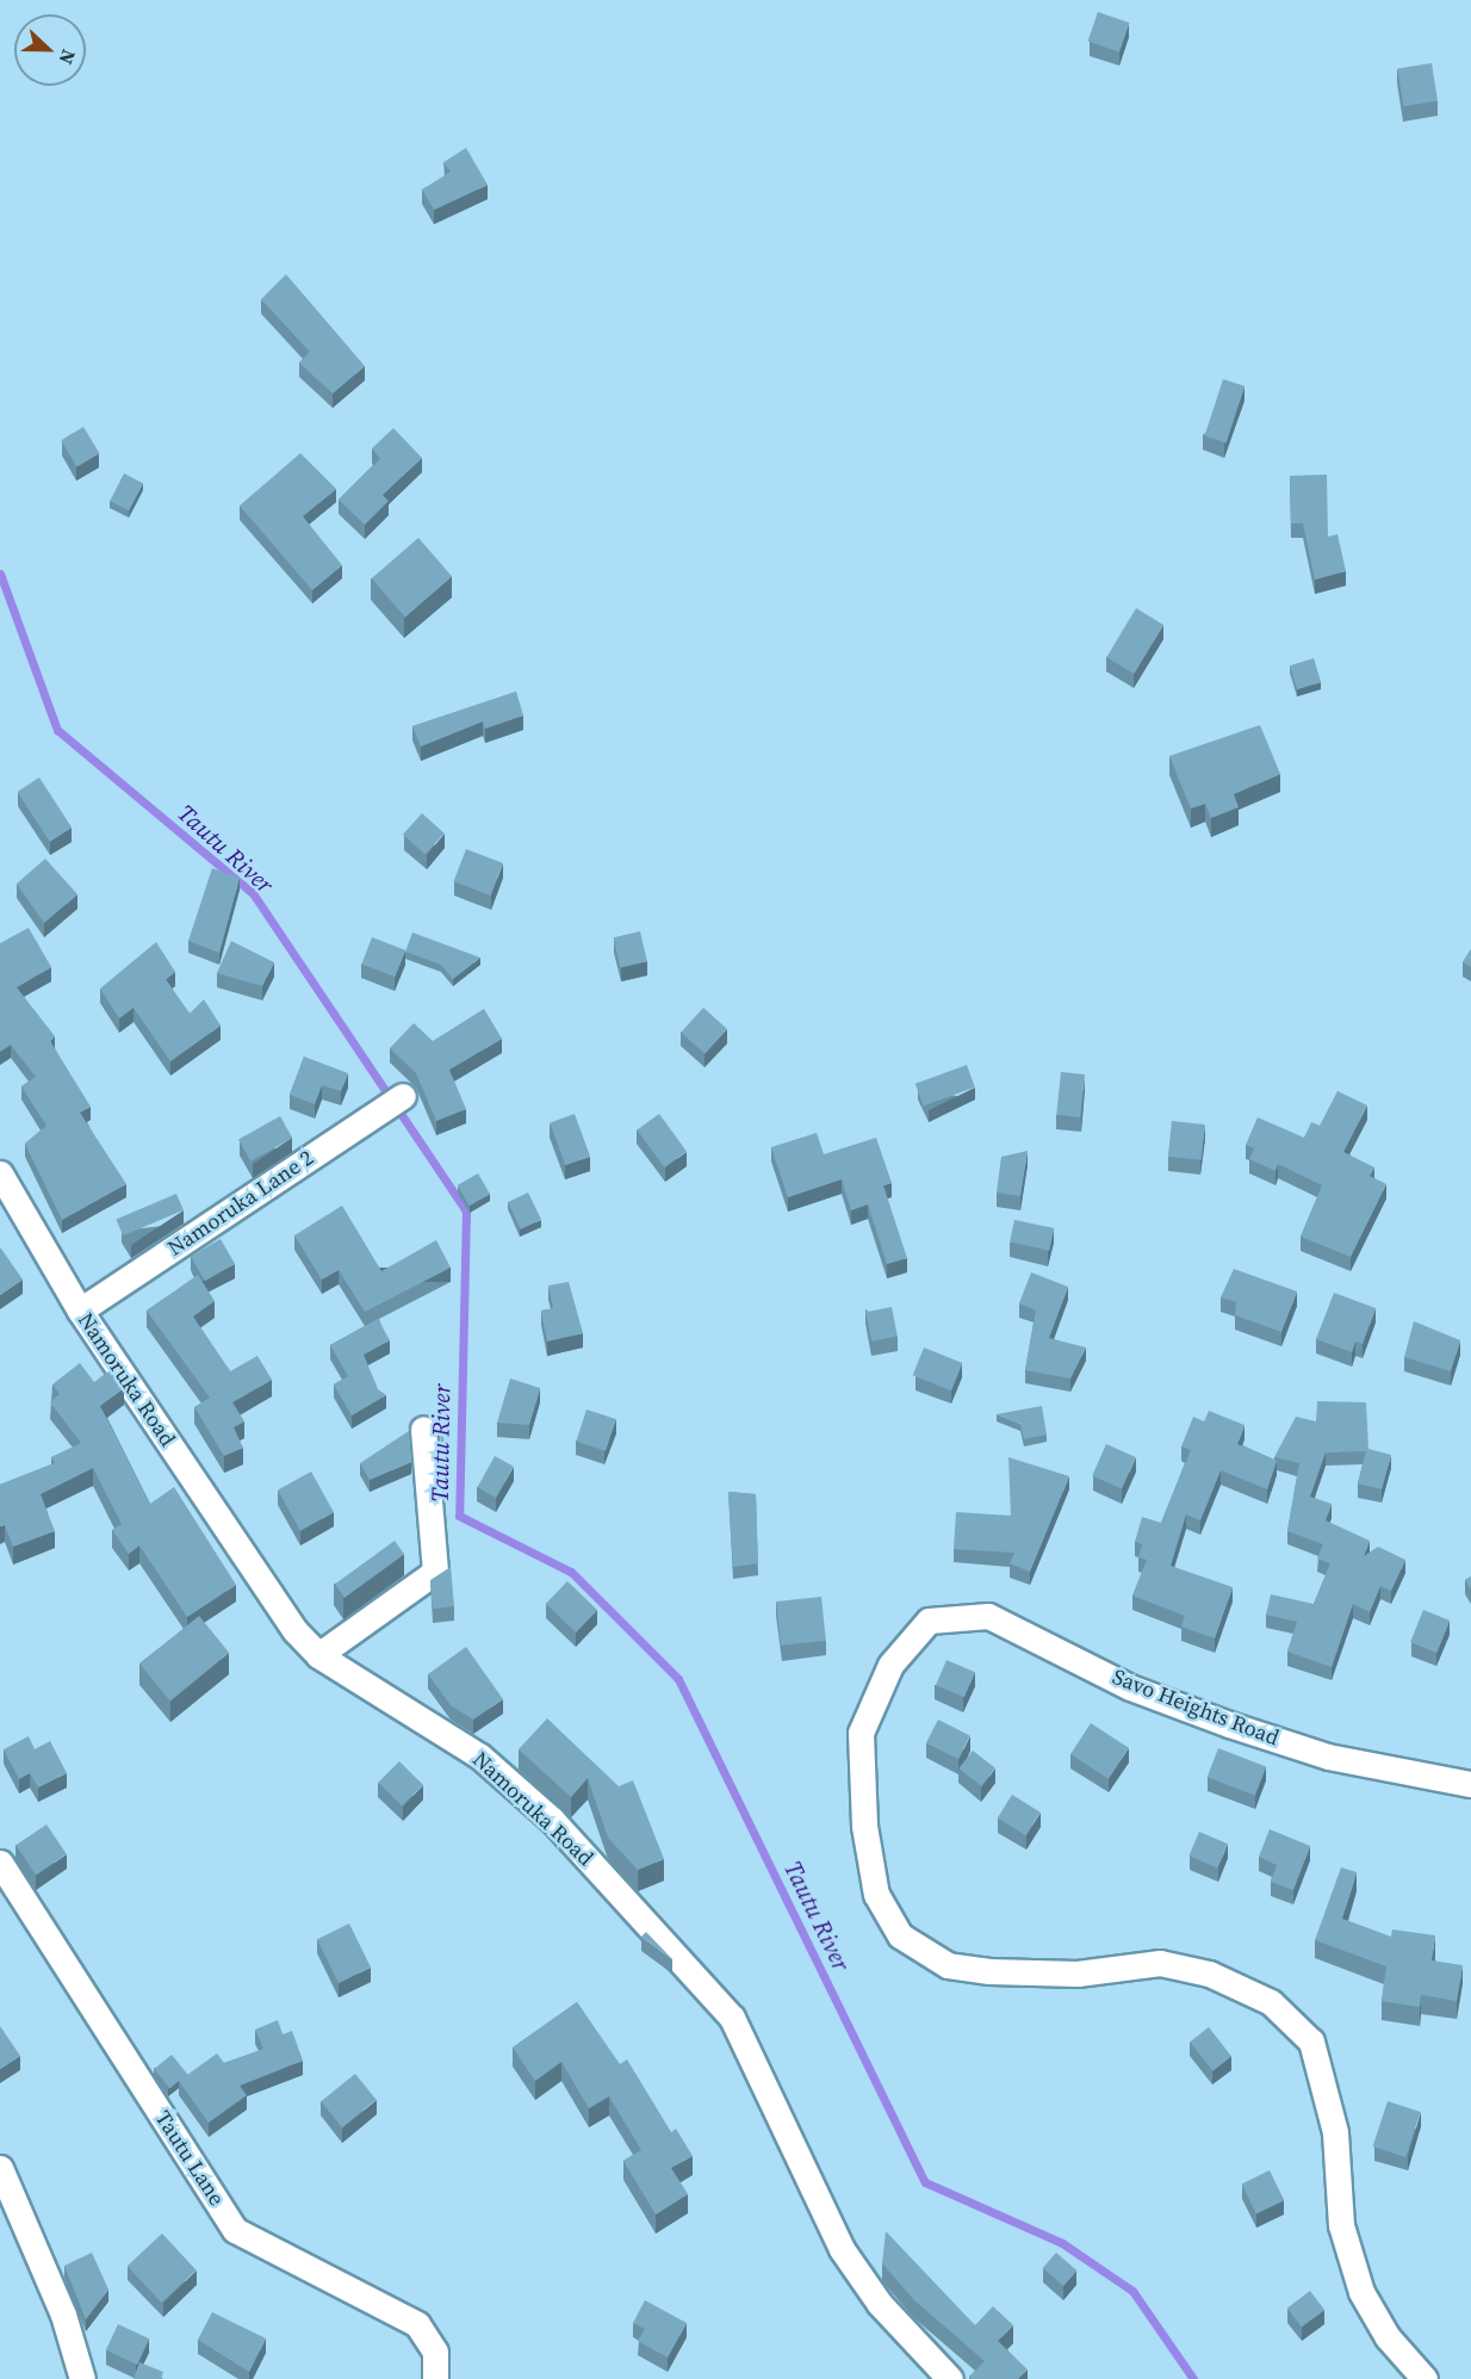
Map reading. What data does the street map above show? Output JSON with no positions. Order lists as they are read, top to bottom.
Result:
{
  "streets": {
    "street": [
      "Namoruka Lane 2",
      "Namoruka Road",
      "Savo Heights Road",
      "Tautu Lane"
    ]
  },
  "crossings": [
    ["Namoruka Lane 2", "Namoruka Road"]
  ],
  "water": ["Tautu River"],
  "north": "right"
}
